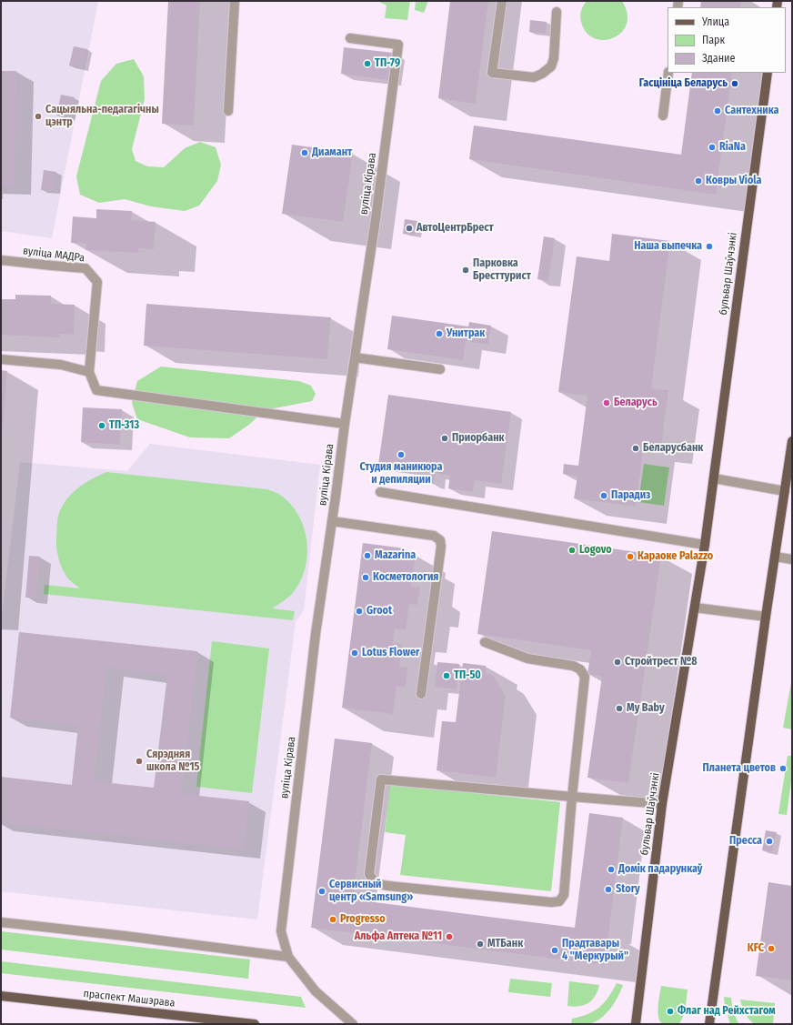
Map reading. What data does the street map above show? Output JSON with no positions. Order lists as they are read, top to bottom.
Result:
{
  "streets": {
    "main road": ["бульвар Шаўчэнкі", "праспект Машэрава"],
    "street": ["вуліца Кірава", "вуліца МАДРа"]
  },
  "places": [
    "ТП-79",
    "Гасцініца Беларусь",
    "Сантехника",
    "Сацыяльна-педагагічны цэнтр",
    "RiaNa",
    "Диамант",
    "Ковры Viola",
    "АвтоЦентрБрест",
    "Наша выпечка",
    "Парковка Бресттурист",
    "Унитрак",
    "Беларусь",
    "ТП-313",
    "Приорбанк",
    "Беларусбанк",
    "Студия маникюра и депиляции",
    "Парадиз",
    "Logovo",
    "Mazarina",
    "Караоке Palazzo",
    "Косметология",
    "Groot",
    "Lotus Flower",
    "Стройтрест №8",
    "ТП-50",
    "My Baby",
    "Сярэдняя школа №15",
    "Планета цветов",
    "Пресса",
    "Домік падарункаў",
    "Story",
    "Сервисный центр «Samsung»",
    "Progresso",
    "Альфа Аптека №11",
    "МТБанк",
    "KFC",
    "Прадтавары 4 \"Меркурый\"",
    "Флаг над Рейхстагом"
  ],
  "legend": ["Улица", "Парк", "Здание"]
}
